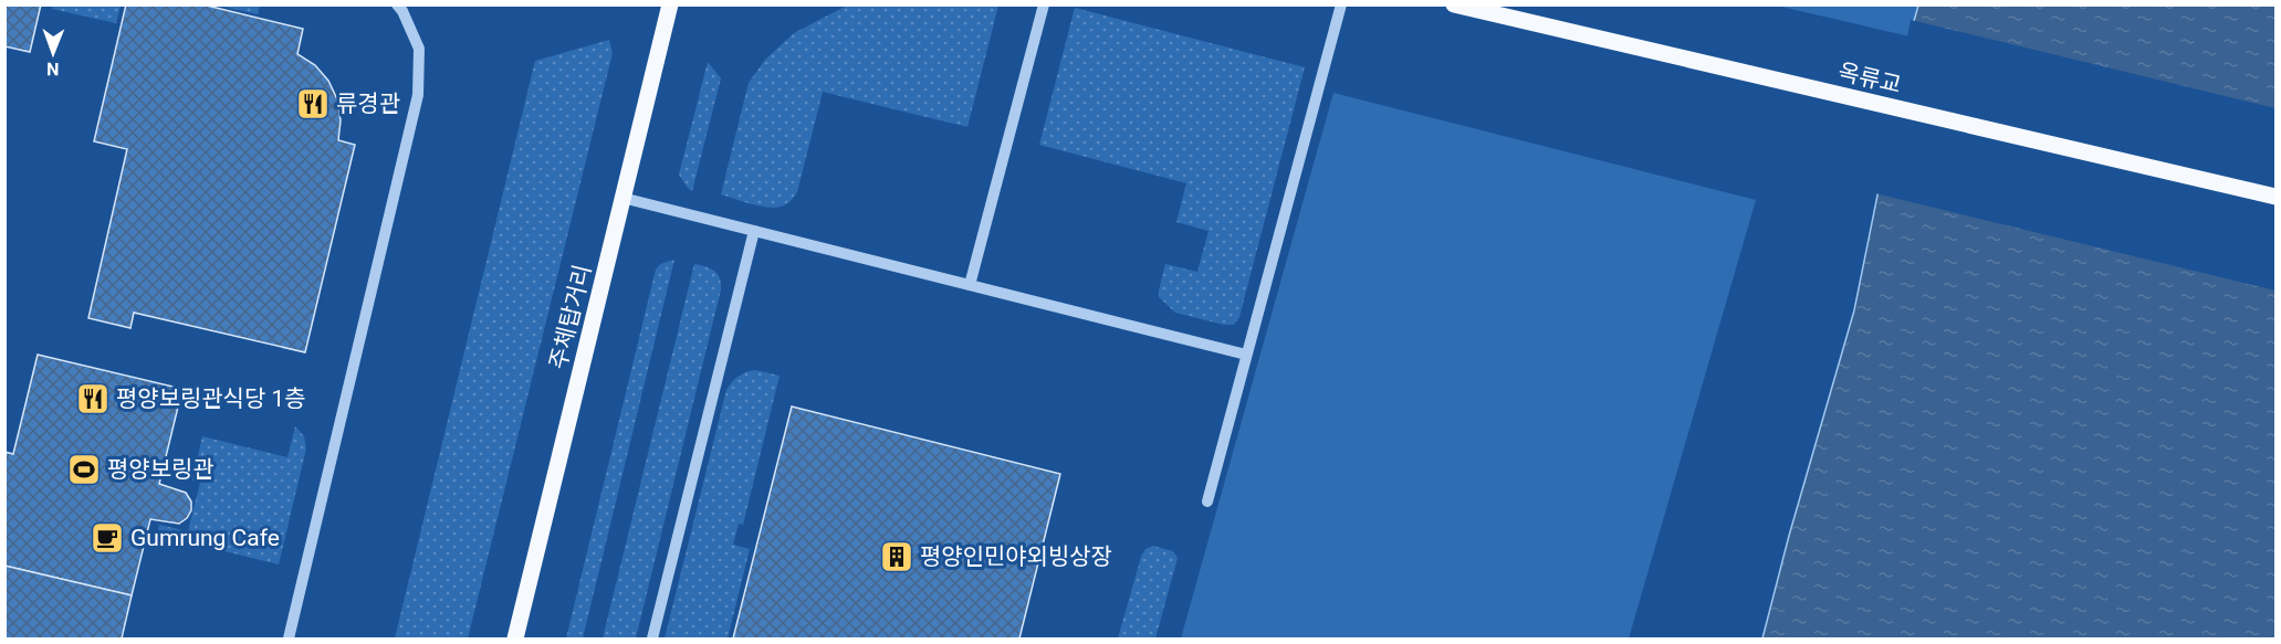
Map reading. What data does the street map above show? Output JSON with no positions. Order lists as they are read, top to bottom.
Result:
{
  "streets": {
    "main road": ["옥류교", "주체탑거리"]
  },
  "places": {
    "restaurant": ["류경관", "평양보링관식당 1층"],
    "sports": ["평양보링관"],
    "cafe": ["Gumrung Cafe"],
    "building": ["평양인민야외빙상장"]
  },
  "north": "bottom"
}
